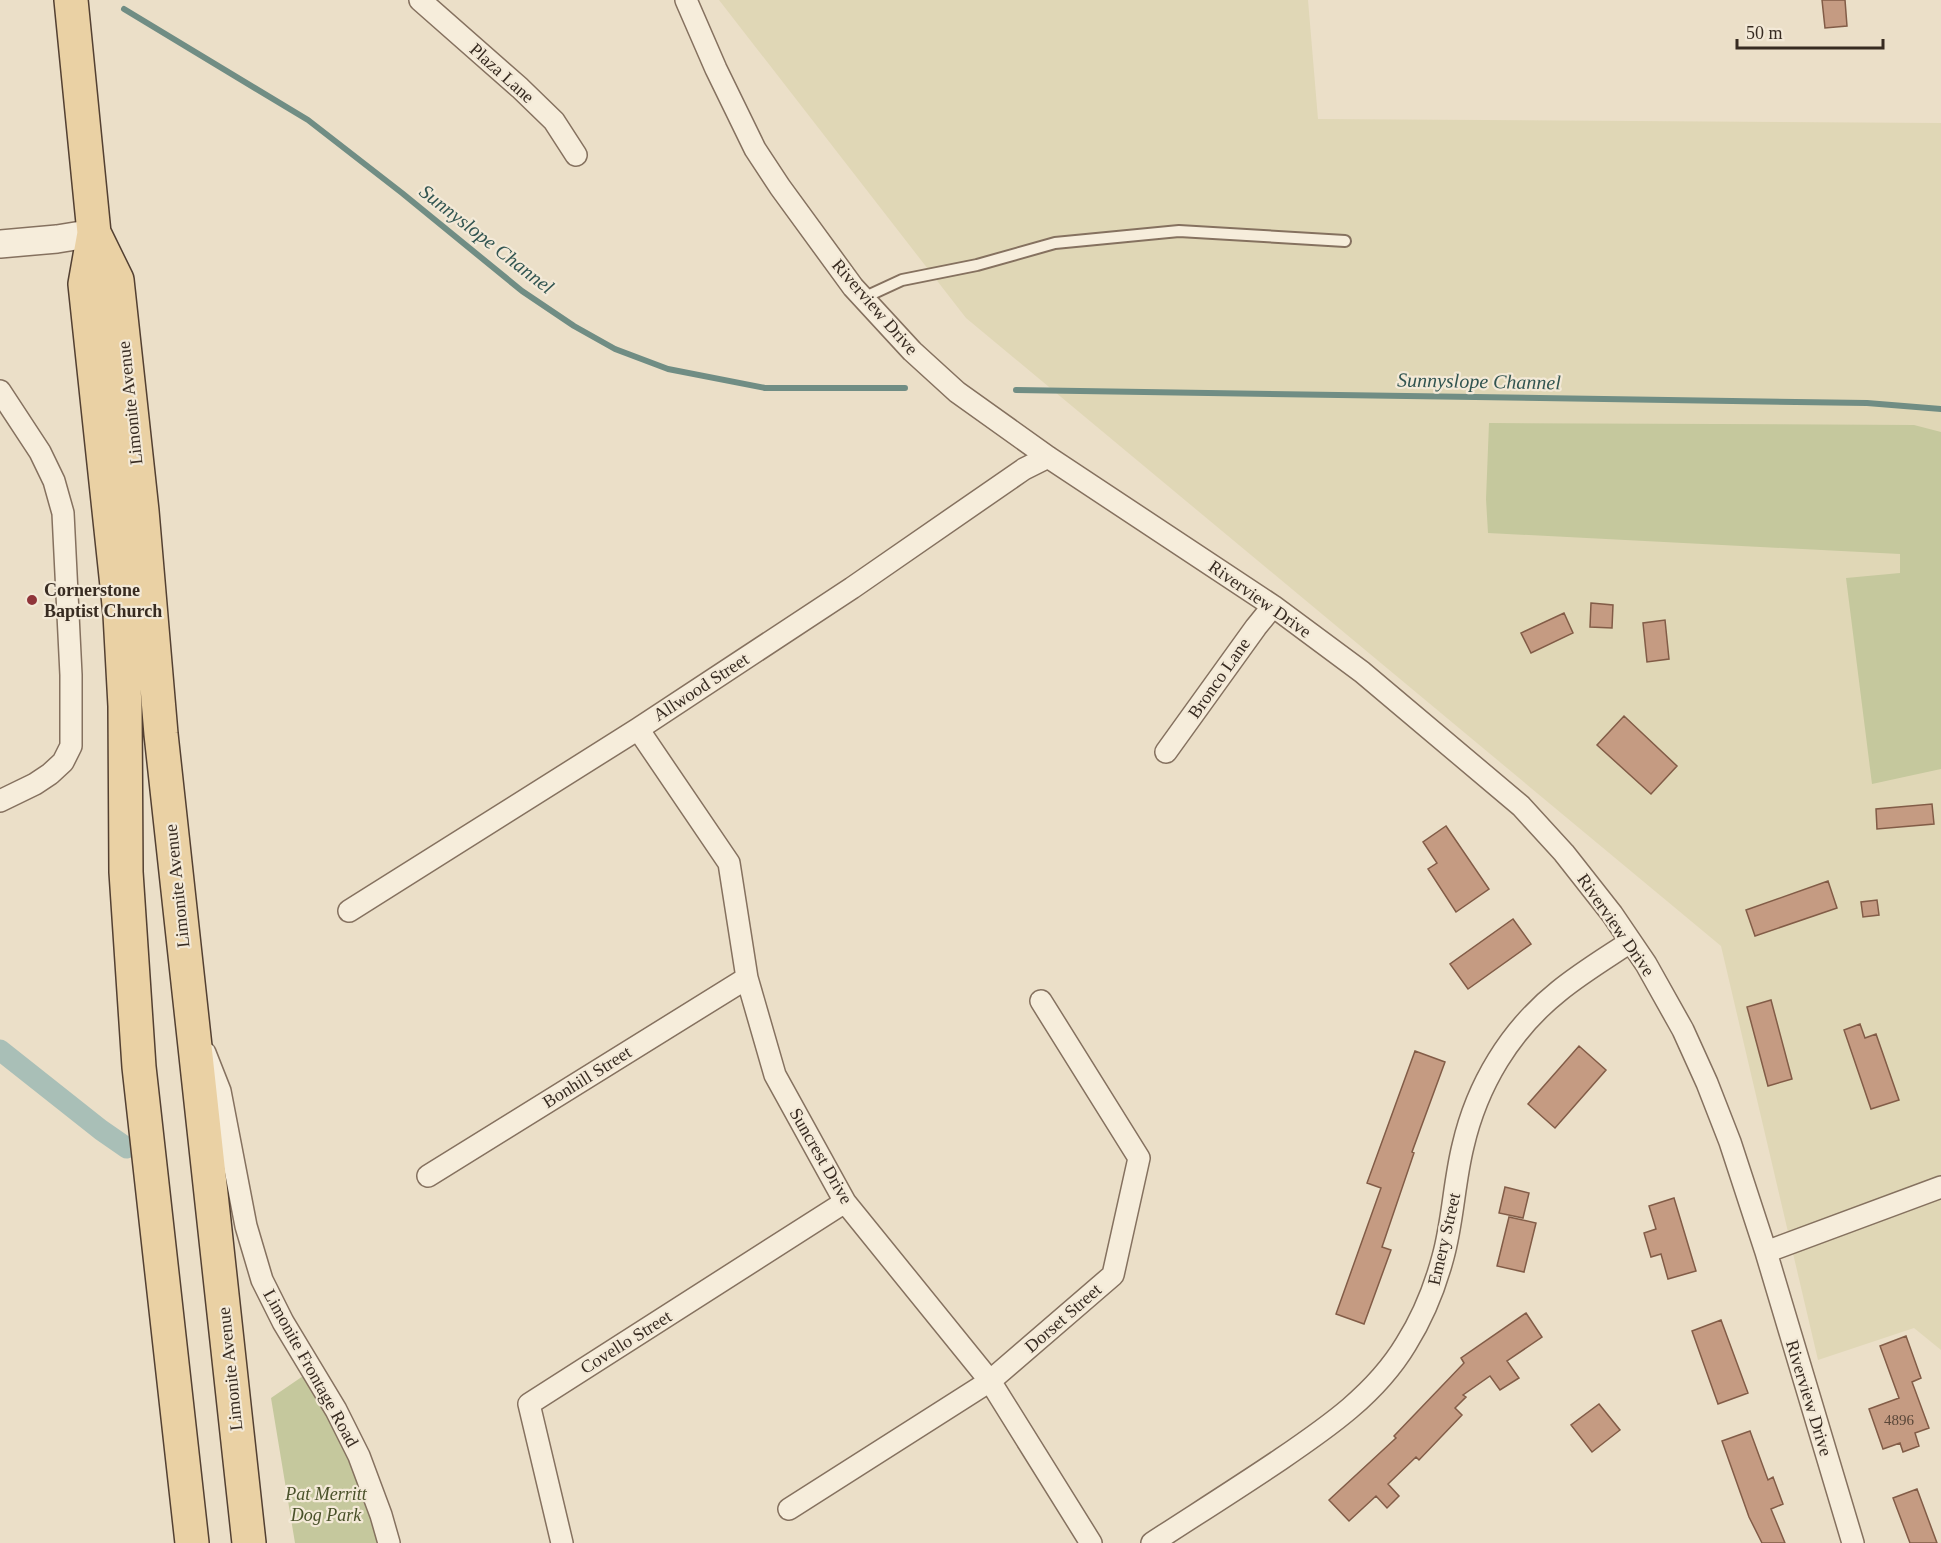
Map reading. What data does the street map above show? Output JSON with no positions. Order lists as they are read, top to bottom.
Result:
{
  "streets": {
    "main road": ["Limonite Avenue"],
    "street": [
      "Plaza Lane",
      "Riverview Drive",
      "Bronco Lane",
      "Allwood Street",
      "Bonhill Street",
      "Suncrest Drive",
      "Emery Street",
      "Dorset Street",
      "Covello Street",
      "Limonite Frontage Road"
    ]
  },
  "crossings": [
    ["Riverview Drive", "Bronco Lane"],
    ["Riverview Drive", "Allwood Street"],
    ["Riverview Drive", "Emery Street"],
    ["Limonite Avenue", "Limonite Frontage Road"],
    ["Allwood Street", "Suncrest Drive"],
    ["Bonhill Street", "Suncrest Drive"],
    ["Suncrest Drive", "Dorset Street"],
    ["Suncrest Drive", "Covello Street"]
  ],
  "water": ["Sunnyslope Channel"],
  "parks": ["Pat Merritt Dog Park"],
  "places": ["Cornerstone Baptist Church"],
  "house_numbers": ["4896"],
  "scale_bar": "50 m"
}
